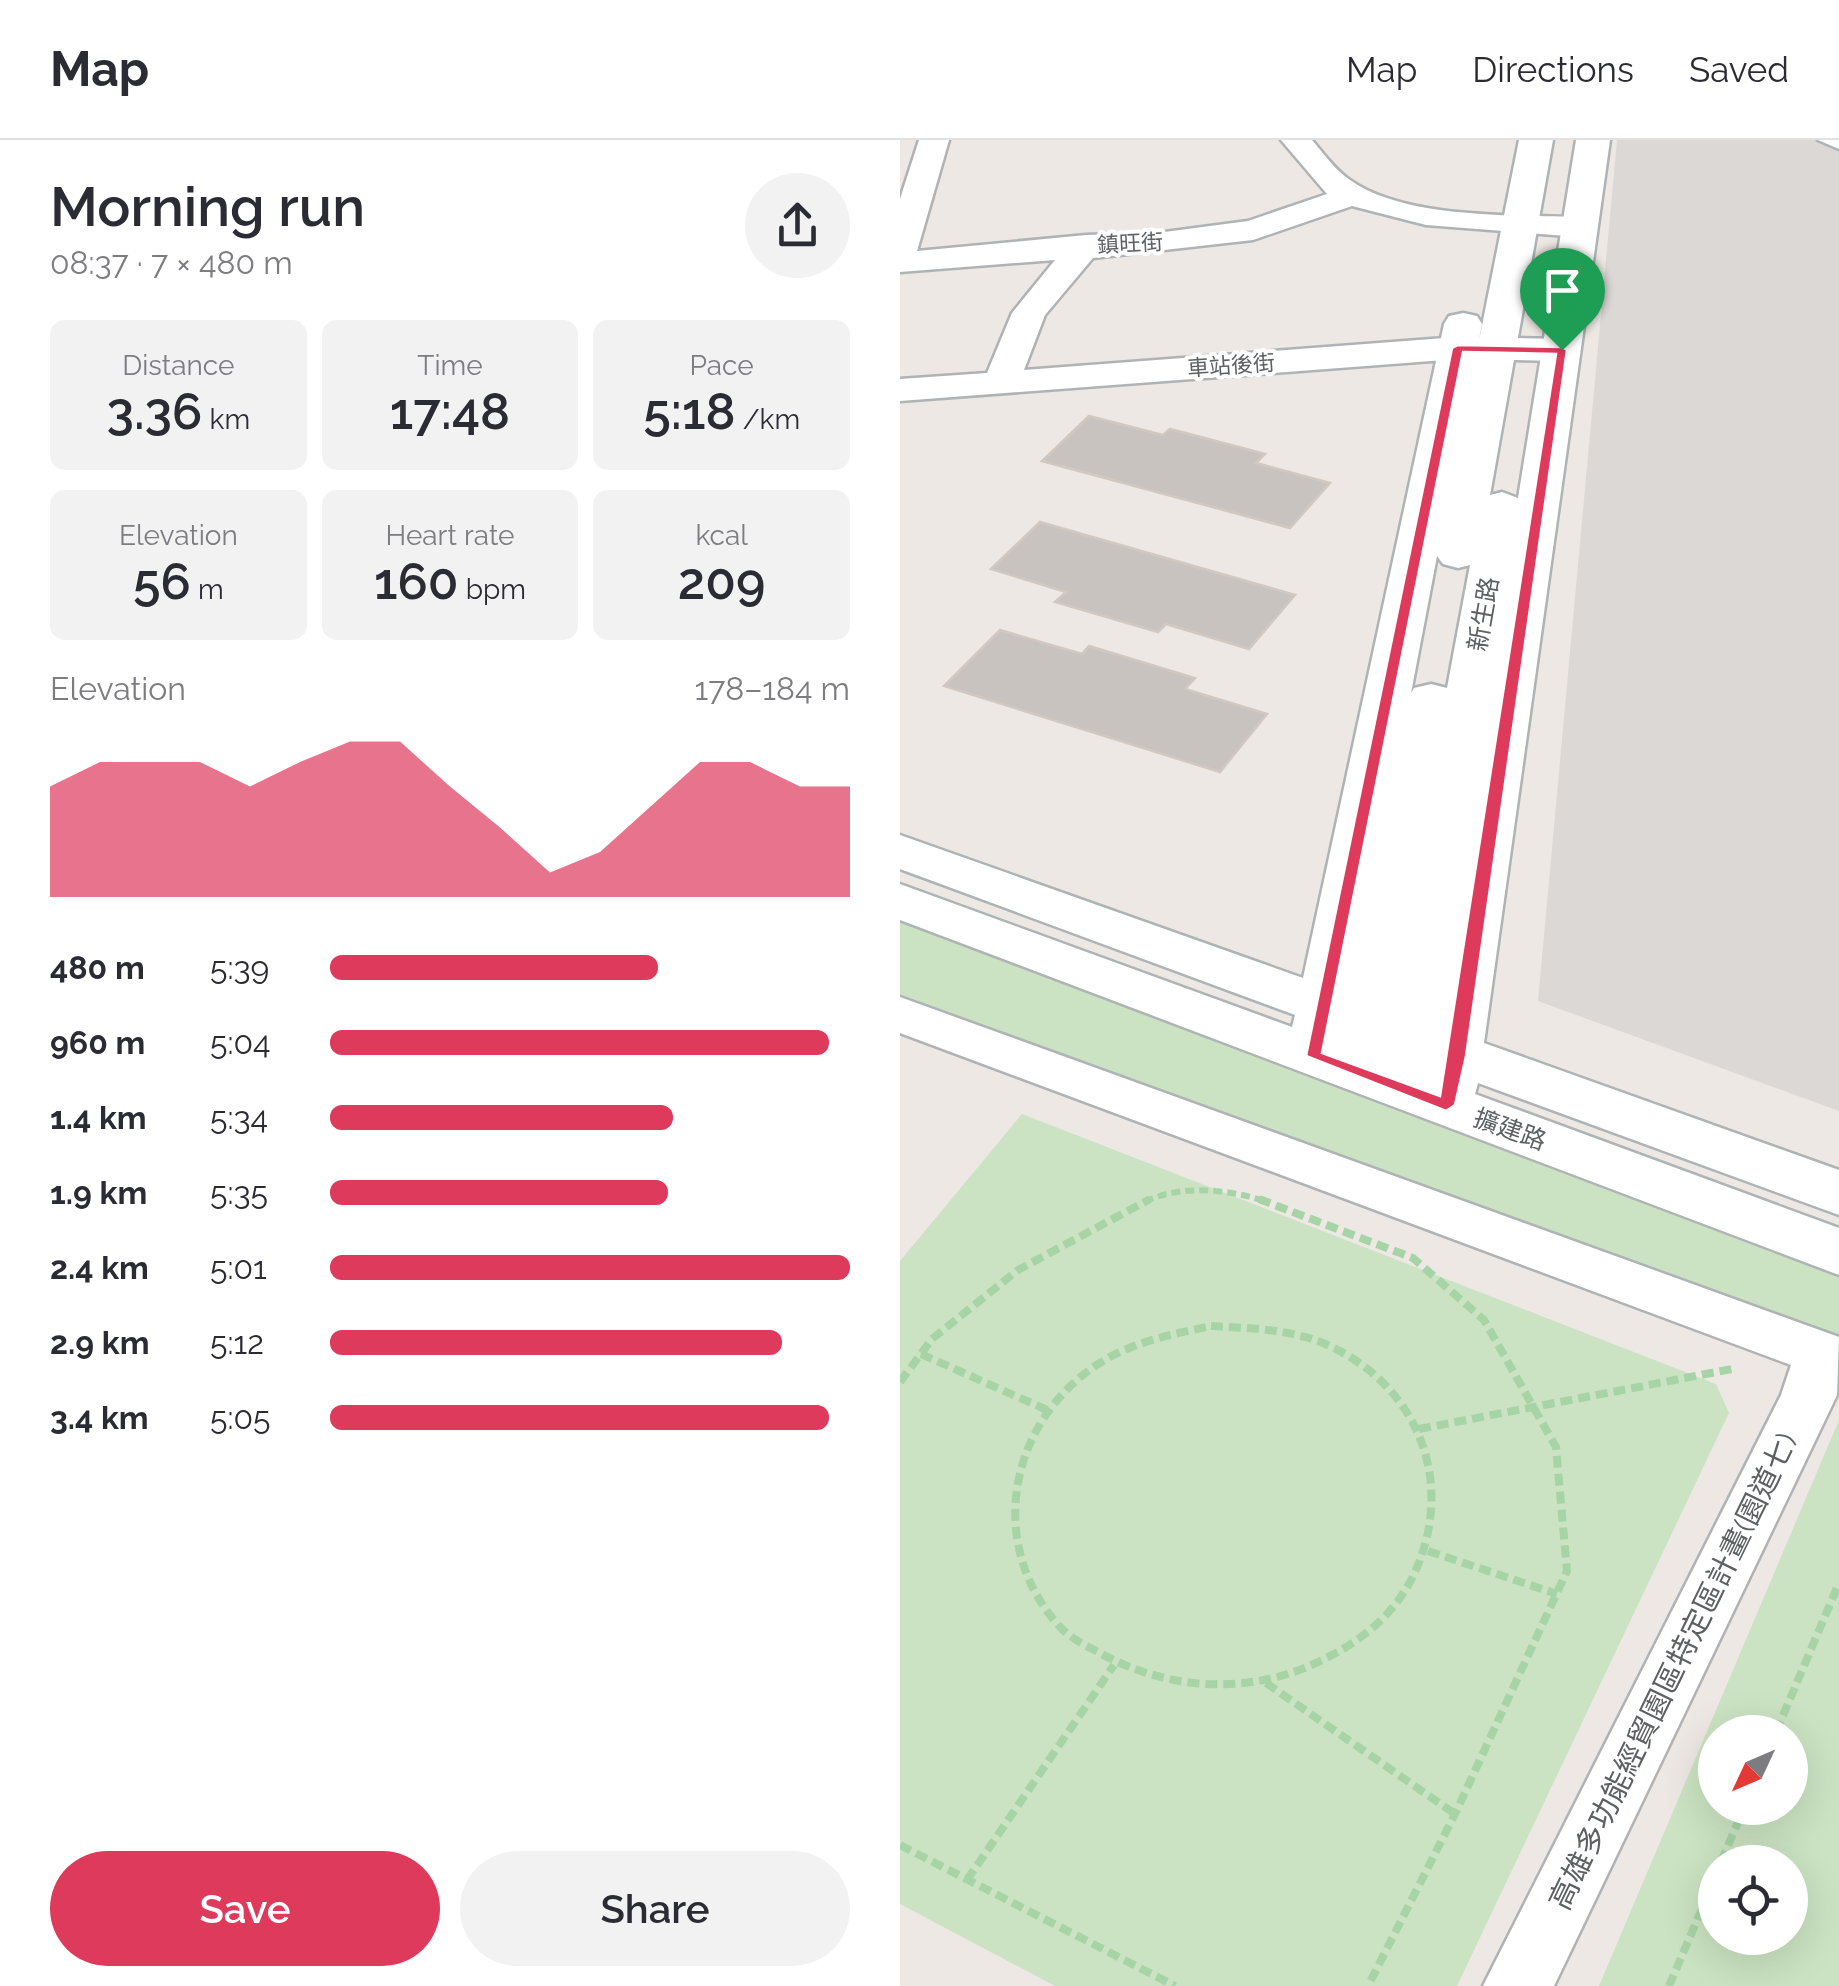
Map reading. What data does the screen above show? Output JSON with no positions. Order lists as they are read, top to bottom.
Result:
{
  "streets": {
    "street": [
      "鎮旺街",
      "車站後街",
      "新生路",
      "擴建路",
      "高雄多功能經貿園區特定區計畫(園道七)"
    ]
  },
  "crossings": [
    ["車站後街", "新生路"],
    ["新生路", "擴建路"]
  ],
  "north": "bottom left",
  "page": {
    "header": "Map",
    "nav": ["Map", "Directions", "Saved"],
    "heading": ["Morning run", "08:37 · 7 × 480 m"],
    "stats": [
      ["Distance", "3.36 km"],
      ["Time", "17:48"],
      ["Pace", "5:18 /km"],
      ["Elevation", "56 m"],
      ["Heart rate", "160 bpm"],
      ["kcal", "209"]
    ],
    "chart": ["Elevation", "178–184 m"],
    "list": [
      {
        "name": "480 m",
        "note": "5:39"
      },
      {
        "name": "960 m",
        "note": "5:04"
      },
      {
        "name": "1.4 km",
        "note": "5:34"
      },
      {
        "name": "1.9 km",
        "note": "5:35"
      },
      {
        "name": "2.4 km",
        "note": "5:01"
      },
      {
        "name": "2.9 km",
        "note": "5:12"
      },
      {
        "name": "3.4 km",
        "note": "5:05"
      }
    ],
    "buttons": ["Save", "Share"]
  }
}
